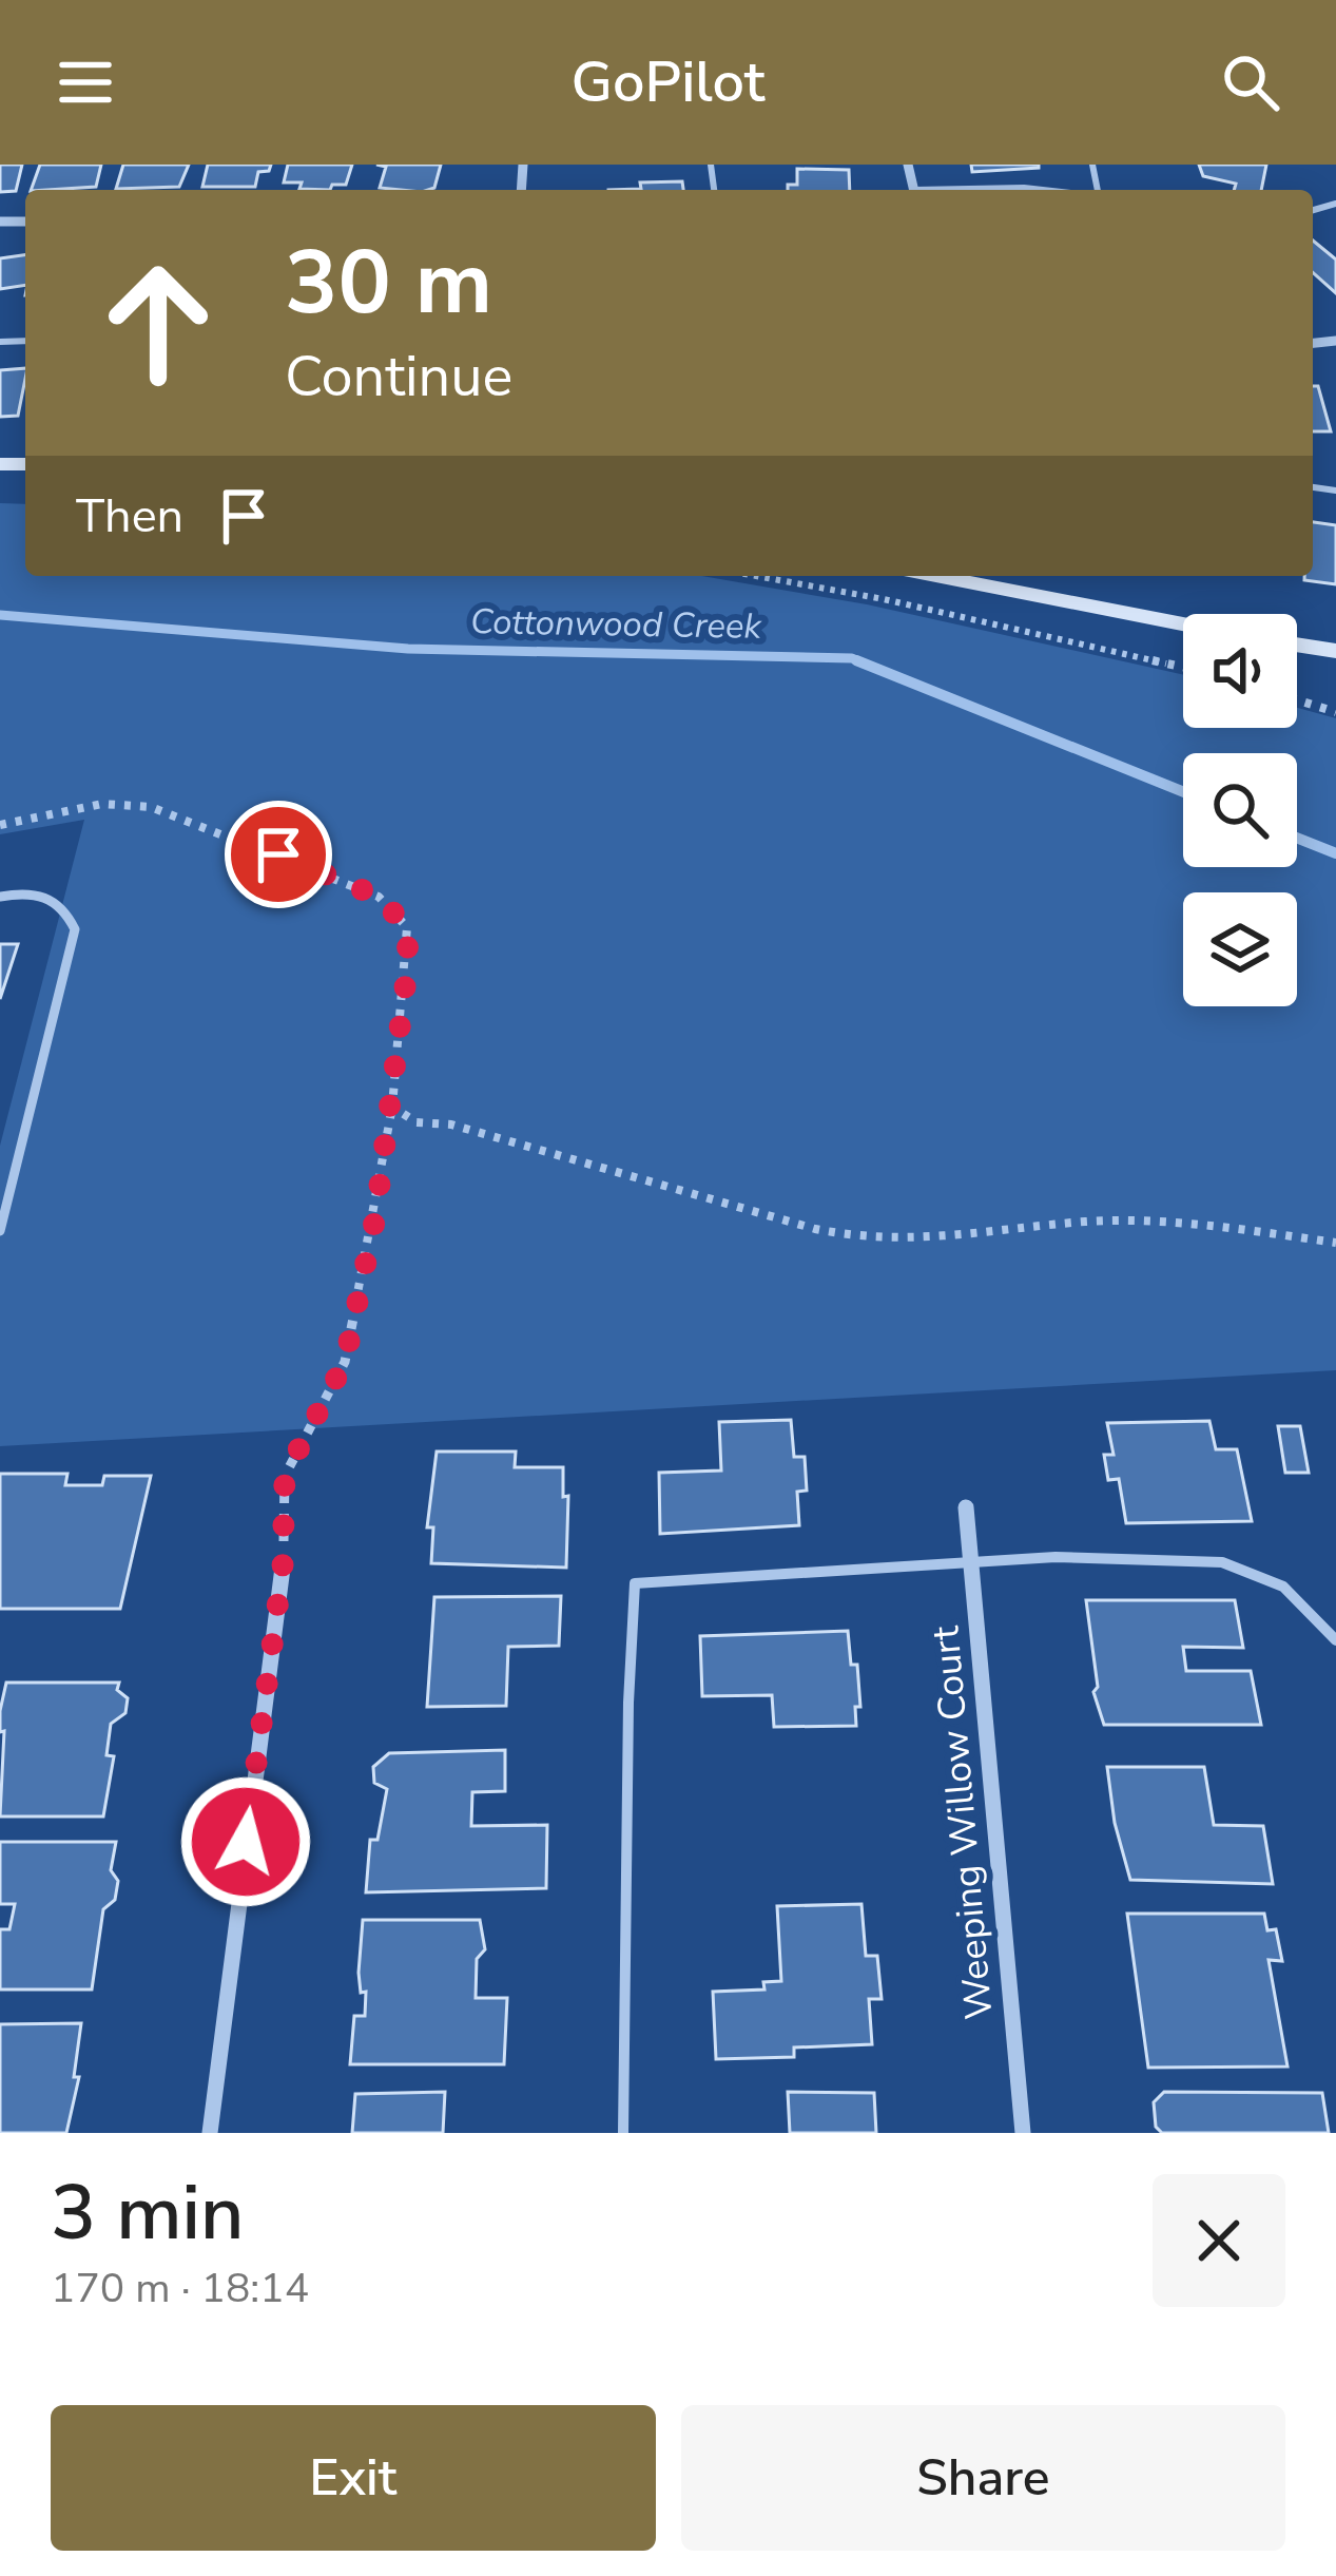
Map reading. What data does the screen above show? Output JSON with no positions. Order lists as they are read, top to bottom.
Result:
{
  "streets": {
    "street": ["Weeping Willow Court"]
  },
  "water": ["Cottonwood Creek"],
  "page": {
    "header": "GoPilot",
    "turn": ["30 m", "Continue"],
    "then": "Then",
    "heading": ["3 min", "170 m · 18:14"],
    "buttons": ["Exit", "Share"]
  }
}
